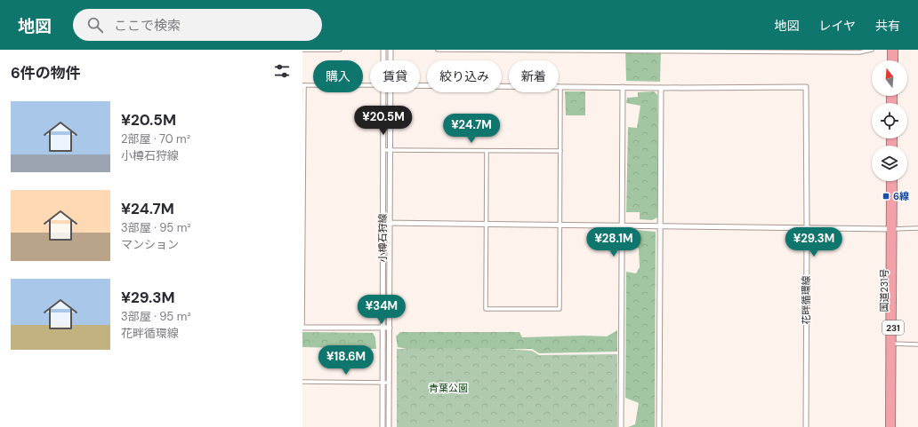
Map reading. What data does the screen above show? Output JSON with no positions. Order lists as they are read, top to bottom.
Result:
{
  "streets": {
    "highway": ["国道231号", "231"],
    "street": ["小樽石狩線", "花畔循環線"]
  },
  "parks": ["青葉公園"],
  "places": {
    "transit": ["6線"]
  },
  "north": "top",
  "page": {
    "header": "地図",
    "search": "ここで検索",
    "nav": ["地図", "レイヤ", "共有"],
    "heading": "6件の物件",
    "chip": [
      "購入",
      "賃貸",
      "絞り込み",
      "新着"
    ],
    "list": [
      {
        "name": "¥20.5M",
        "note": "2部屋 · 70 m² · 小樽石狩線"
      },
      {
        "name": "¥24.7M",
        "note": "3部屋 · 95 m² · マンション"
      },
      {
        "name": "¥29.3M",
        "note": "3部屋 · 95 m² · 花畔循環線"
      }
    ],
    "price": [
      "¥20.5M",
      "¥24.7M",
      "¥28.1M",
      "¥29.3M",
      "¥34M",
      "¥18.6M"
    ]
  }
}
